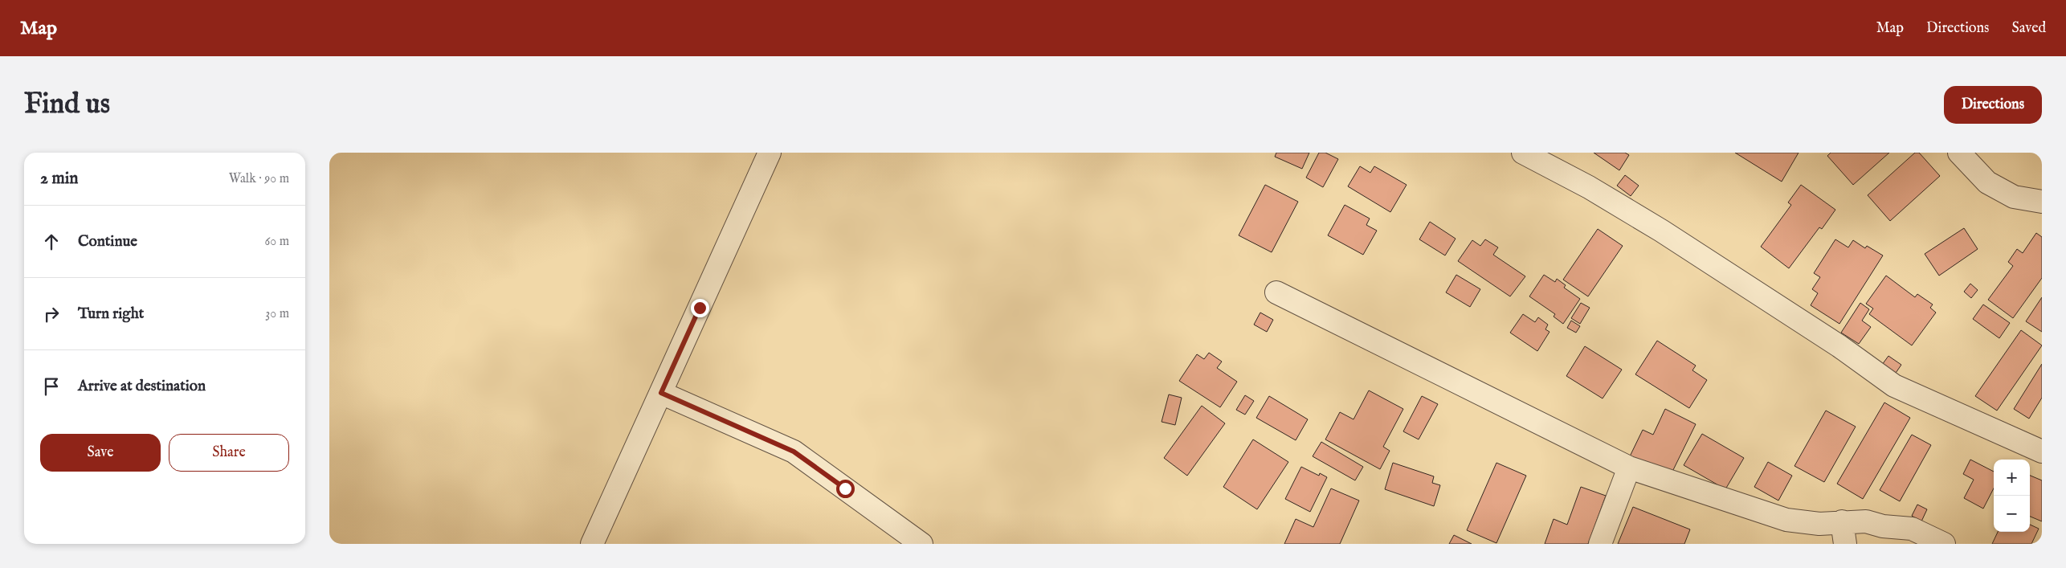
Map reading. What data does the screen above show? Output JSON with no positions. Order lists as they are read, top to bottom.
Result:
{
  "page": {
    "header": "Map",
    "nav": ["Map", "Directions", "Saved"],
    "buttons": [
      "Directions",
      ["Save", "Share"]
    ],
    "title": "Find us",
    "heading": ["2 min", "Walk · 90 m"],
    "list": [
      ["Continue", "60 m"],
      ["Turn right", "30 m"],
      "Arrive at destination"
    ],
    "map_buttons": ["+", "−"]
  }
}
